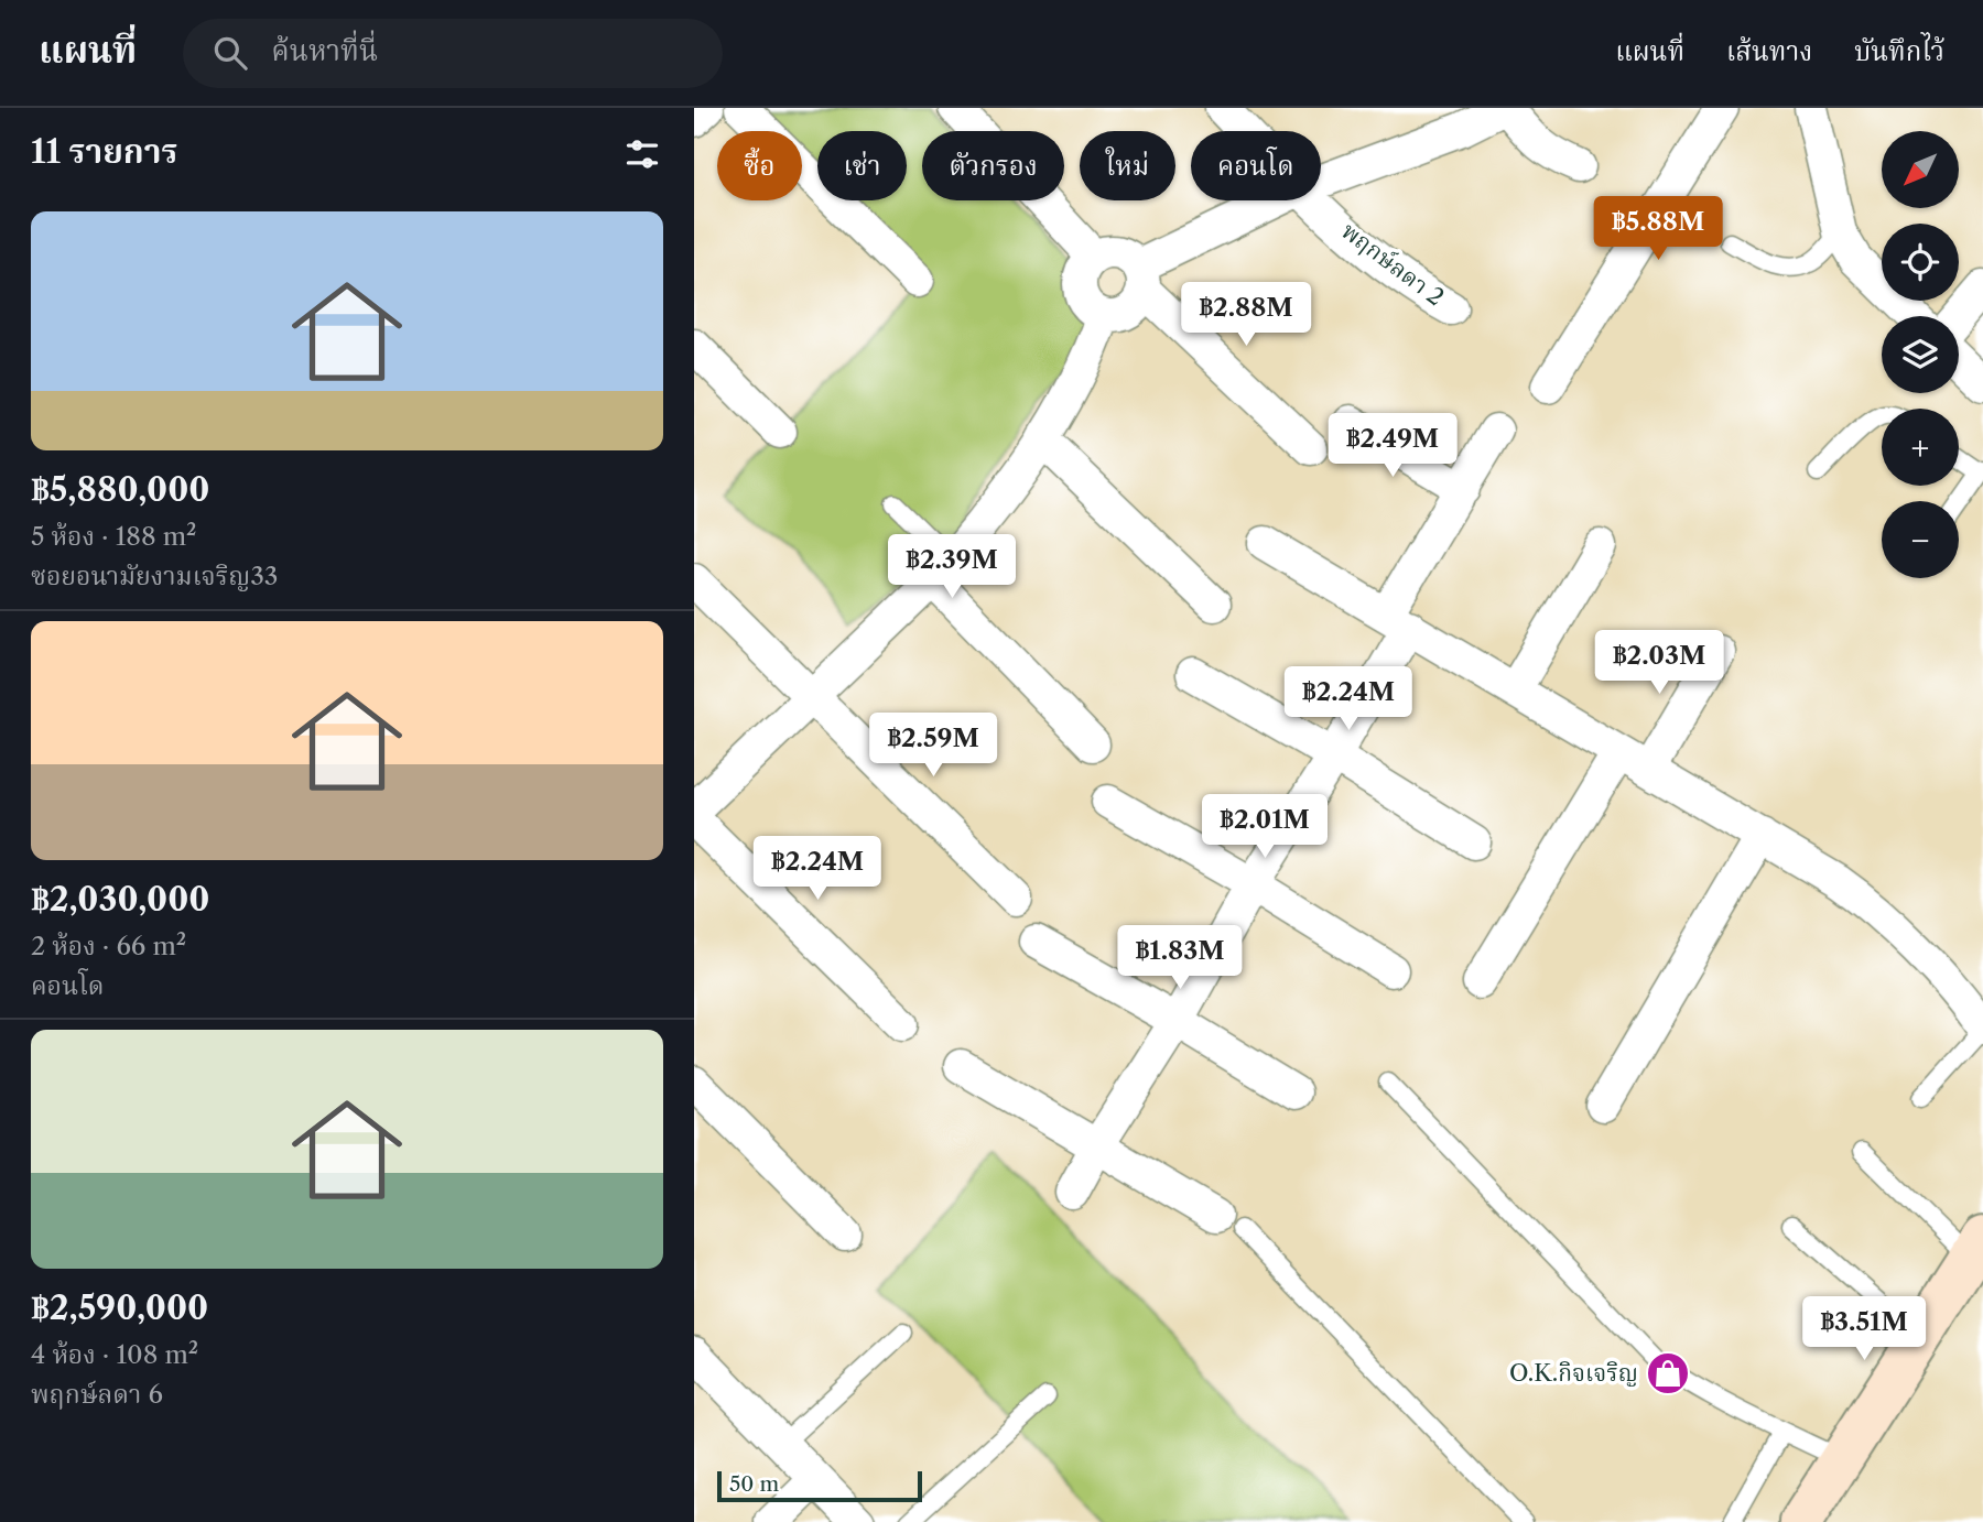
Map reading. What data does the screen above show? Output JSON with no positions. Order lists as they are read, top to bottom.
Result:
{
  "streets": {
    "street": ["พฤกษ์ลดา 2"]
  },
  "places": {
    "shop": ["O.K.กิจเจริญ"]
  },
  "scale_bar": "50 m",
  "north": "bottom left",
  "page": {
    "header": "แผนที่",
    "search": "ค้นหาที่นี่",
    "nav": ["แผนที่", "เส้นทาง", "บันทึกไว้"],
    "heading": "11 รายการ",
    "map_buttons": ["+", "−"],
    "chip": [
      "ซื้อ",
      "เช่า",
      "ตัวกรอง",
      "ใหม่",
      "คอนโด"
    ],
    "price": [
      "฿5.88M",
      "฿2.88M",
      "฿2.49M",
      "฿2.39M",
      "฿2.03M",
      "฿2.24M",
      "฿2.59M",
      "฿2.01M",
      "฿2.24M",
      "฿1.83M",
      "฿3.51M"
    ],
    "list": [
      {
        "name": "฿5,880,000",
        "note": "5 ห้อง · 188 m² · ซอยอนามัยงามเจริญ33"
      },
      {
        "name": "฿2,030,000",
        "note": "2 ห้อง · 66 m² · คอนโด"
      },
      {
        "name": "฿2,590,000",
        "note": "4 ห้อง · 108 m² · พฤกษ์ลดา 6"
      }
    ],
    "scale": "50 m"
  }
}
